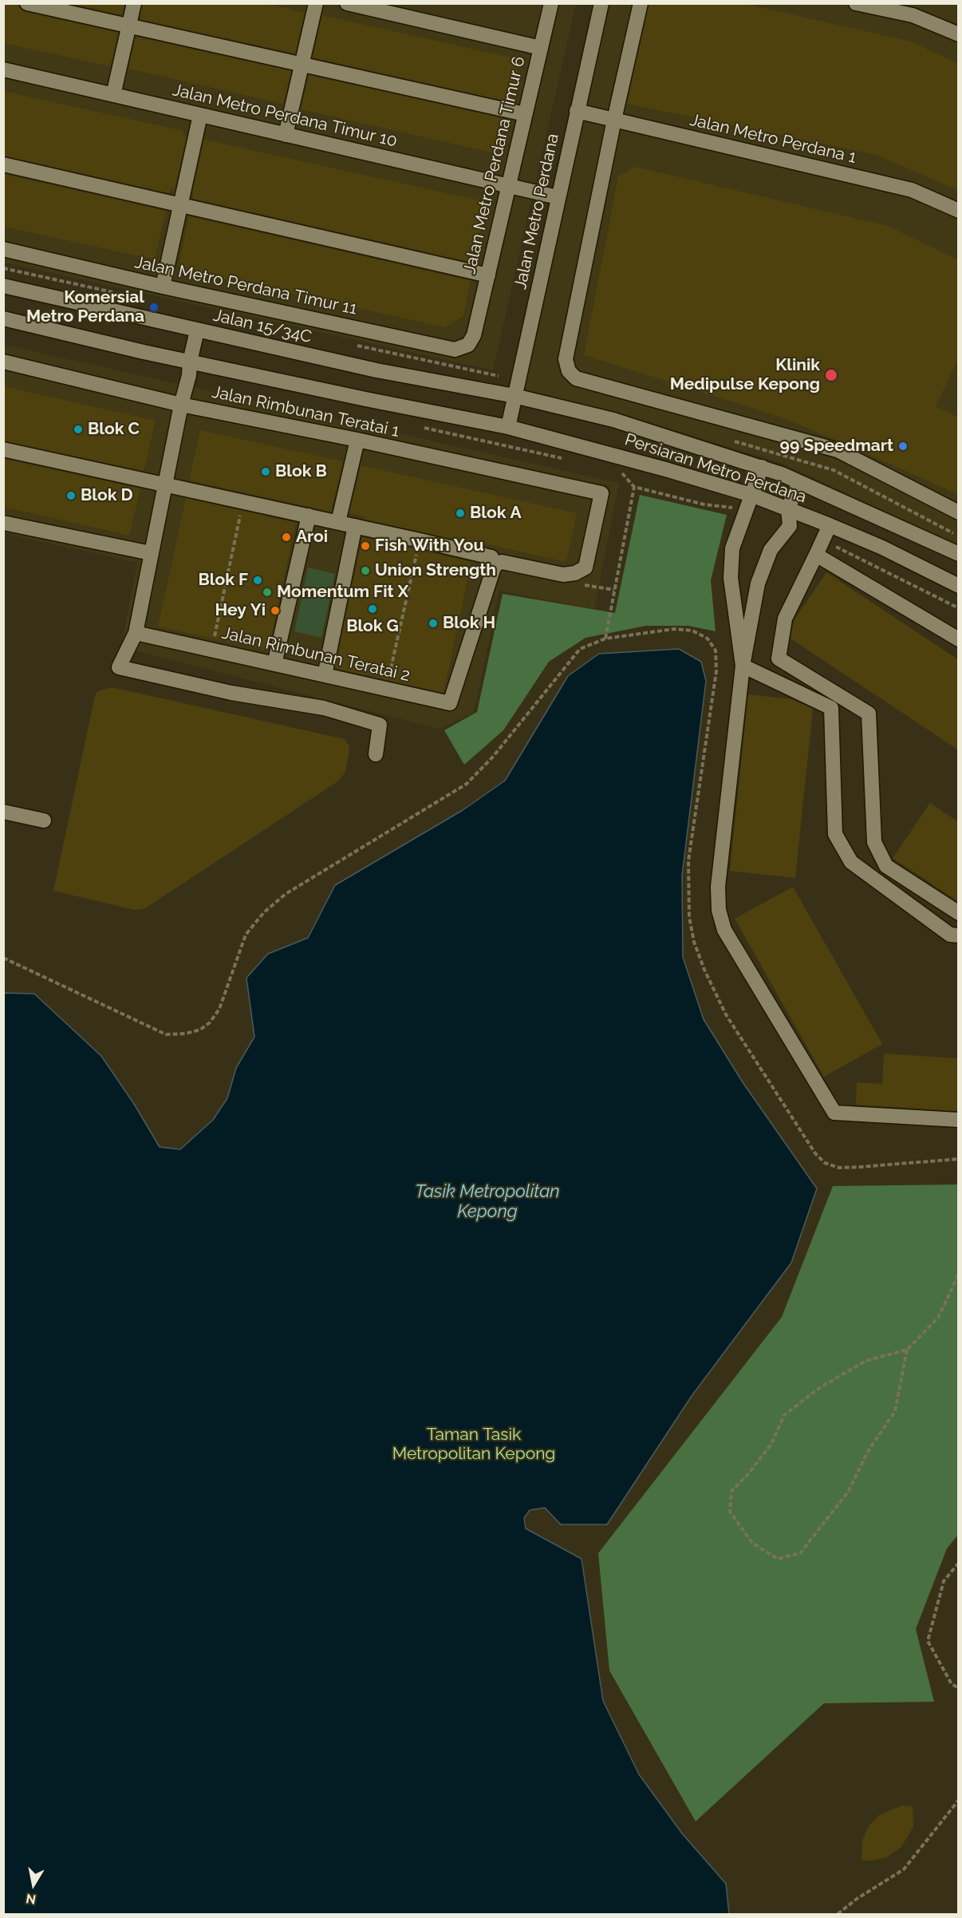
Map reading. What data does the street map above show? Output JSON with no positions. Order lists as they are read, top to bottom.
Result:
{
  "streets": {
    "street": [
      "Jalan Metro Perdana Timur 10",
      "Jalan Metro Perdana 1",
      "Jalan Metro Perdana Timur 6",
      "Jalan Metro Perdana",
      "Jalan Metro Perdana Timur 11",
      "Jalan 15/34C",
      "Jalan Rimbunan Teratai 1",
      "Persiaran Metro Perdana",
      "Jalan Rimbunan Teratai 2"
    ]
  },
  "crossings": [
    ["Jalan Metro Perdana Timur 10", "Jalan Metro Perdana Timur 6"],
    ["Jalan Metro Perdana Timur 10", "Jalan Metro Perdana"],
    ["Jalan Metro Perdana 1", "Jalan Metro Perdana"],
    ["Jalan Metro Perdana Timur 6", "Jalan Metro Perdana Timur 11"],
    ["Jalan Metro Perdana", "Jalan 15/34C"],
    ["Jalan Metro Perdana", "Persiaran Metro Perdana"],
    ["Jalan 15/34C", "Persiaran Metro Perdana"]
  ],
  "water": ["Tasik Metropolitan Kepong"],
  "parks": ["Taman Tasik Metropolitan Kepong"],
  "places": [
    "Komersial Metro Perdana",
    "Klinik Medipulse Kepong",
    "Blok C",
    "99 Speedmart",
    "Blok B",
    "Blok D",
    "Blok A",
    "Aroi",
    "Fish With You",
    "Union Strength",
    "Blok F",
    "Momentum Fit X",
    "Blok G",
    "Hey Yi",
    "Blok H"
  ],
  "north": "bottom"
}
